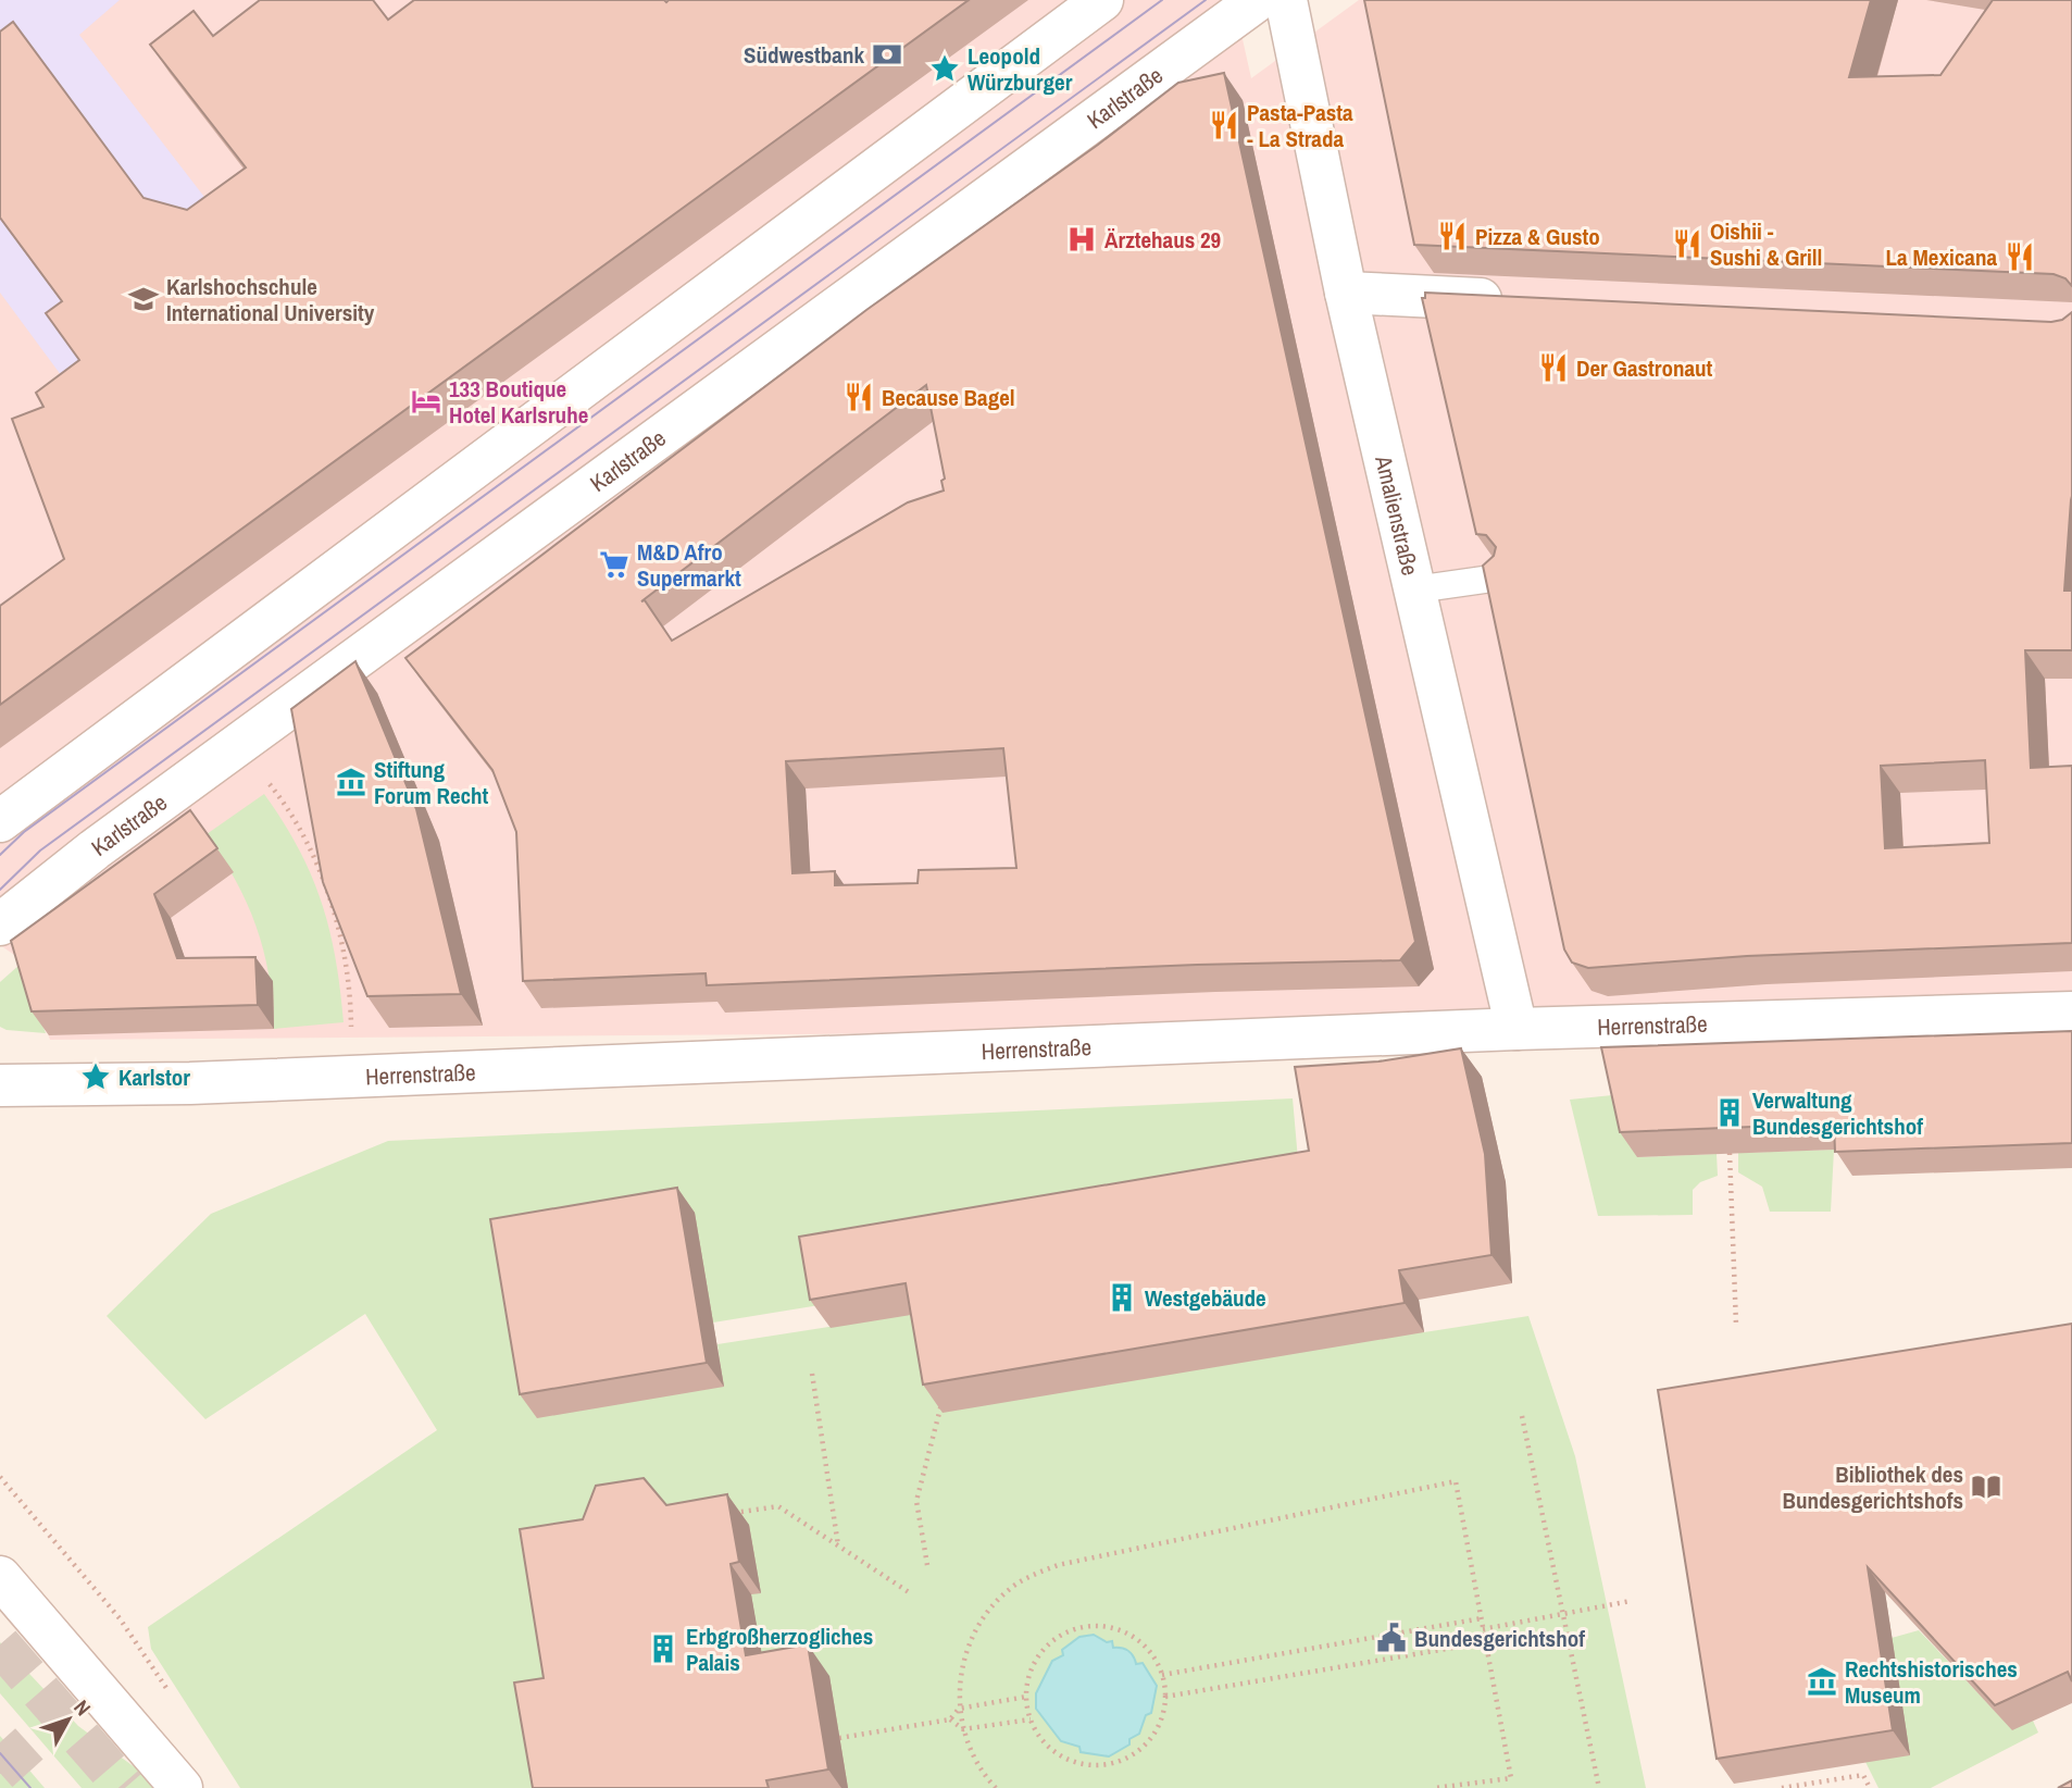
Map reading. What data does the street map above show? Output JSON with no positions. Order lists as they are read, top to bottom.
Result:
{
  "streets": {
    "street": ["Karlstraße", "Amalienstraße", "Herrenstraße"]
  },
  "crossings": [
    ["Amalienstraße", "Herrenstraße"]
  ],
  "places": {
    "bank": ["Südwestbank"],
    "place": ["Leopold Würzburger", "Karlstor"],
    "restaurant": [
      "Pasta-Pasta - La Strada",
      "Pizza & Gusto",
      "Oishii - Sushi & Grill",
      "La Mexicana",
      "Der Gastronaut",
      "Because Bagel"
    ],
    "hospital": ["Ärztehaus 29"],
    "school or university": ["Karlshochschule International University"],
    "hotel": ["133 Boutique Hotel Karlsruhe"],
    "supermarket": ["M&D Afro Supermarkt"],
    "museum": ["Stiftung Forum Recht", "Rechtshistorisches Museum"],
    "building": ["Verwaltung Bundesgerichtshof", "Westgebäude", "Erbgroßherzogliches Palais"],
    "library": ["Bibliothek des Bundesgerichtshofs"],
    "public building": ["Bundesgerichtshof"]
  },
  "north": "top right"
}
